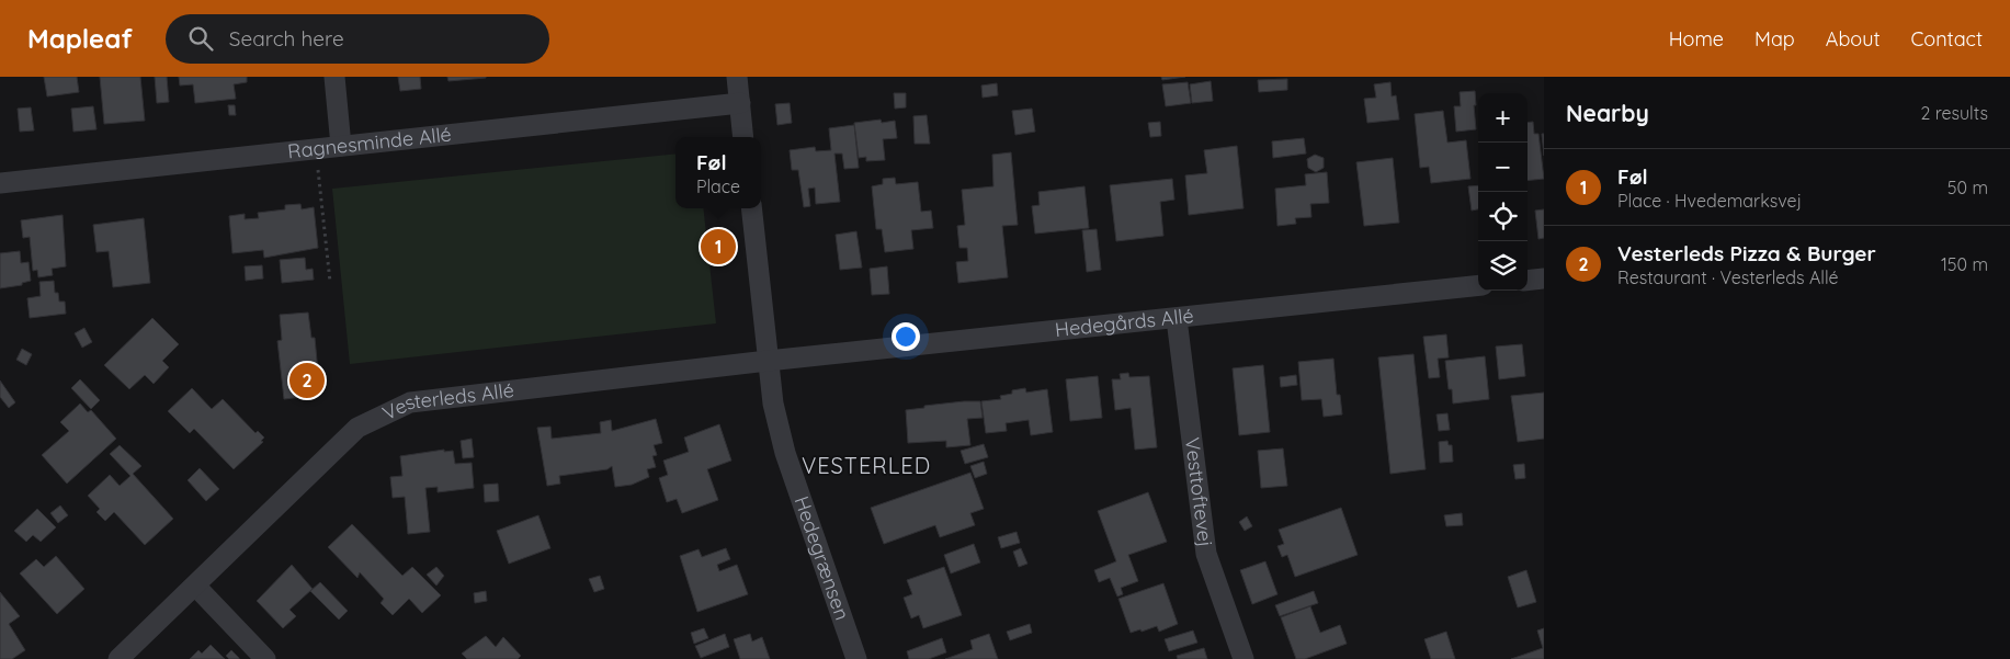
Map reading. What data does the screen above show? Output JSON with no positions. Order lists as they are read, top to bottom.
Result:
{
  "streets": {
    "street": [
      "Ragnesminde Allé",
      "Hedegårds Allé",
      "Vesterleds Allé",
      "Vesttoftevej",
      "Hedegrænsen"
    ]
  },
  "crossings": [
    ["Hedegårds Allé", "Vesterleds Allé"],
    ["Hedegårds Allé", "Vesttoftevej"],
    ["Hedegårds Allé", "Hedegrænsen"],
    ["Vesterleds Allé", "Hedegrænsen"]
  ],
  "districts": ["VESTERLED"],
  "page": {
    "header": "Mapleaf",
    "search": "Search here",
    "nav": [
      "Home",
      "Map",
      "About",
      "Contact"
    ],
    "heading": ["Nearby", "2 results"],
    "map_buttons": ["+", "−"],
    "popup": ["Føl", "Place"],
    "list": [
      {
        "mark": "1",
        "name": "Føl",
        "note": "Place · Hvedemarksvej",
        "value": "50 m"
      },
      {
        "mark": "2",
        "name": "Vesterleds Pizza & Burger",
        "note": "Restaurant · Vesterleds Allé",
        "value": "150 m"
      }
    ],
    "pins": ["1", "2"]
  }
}
